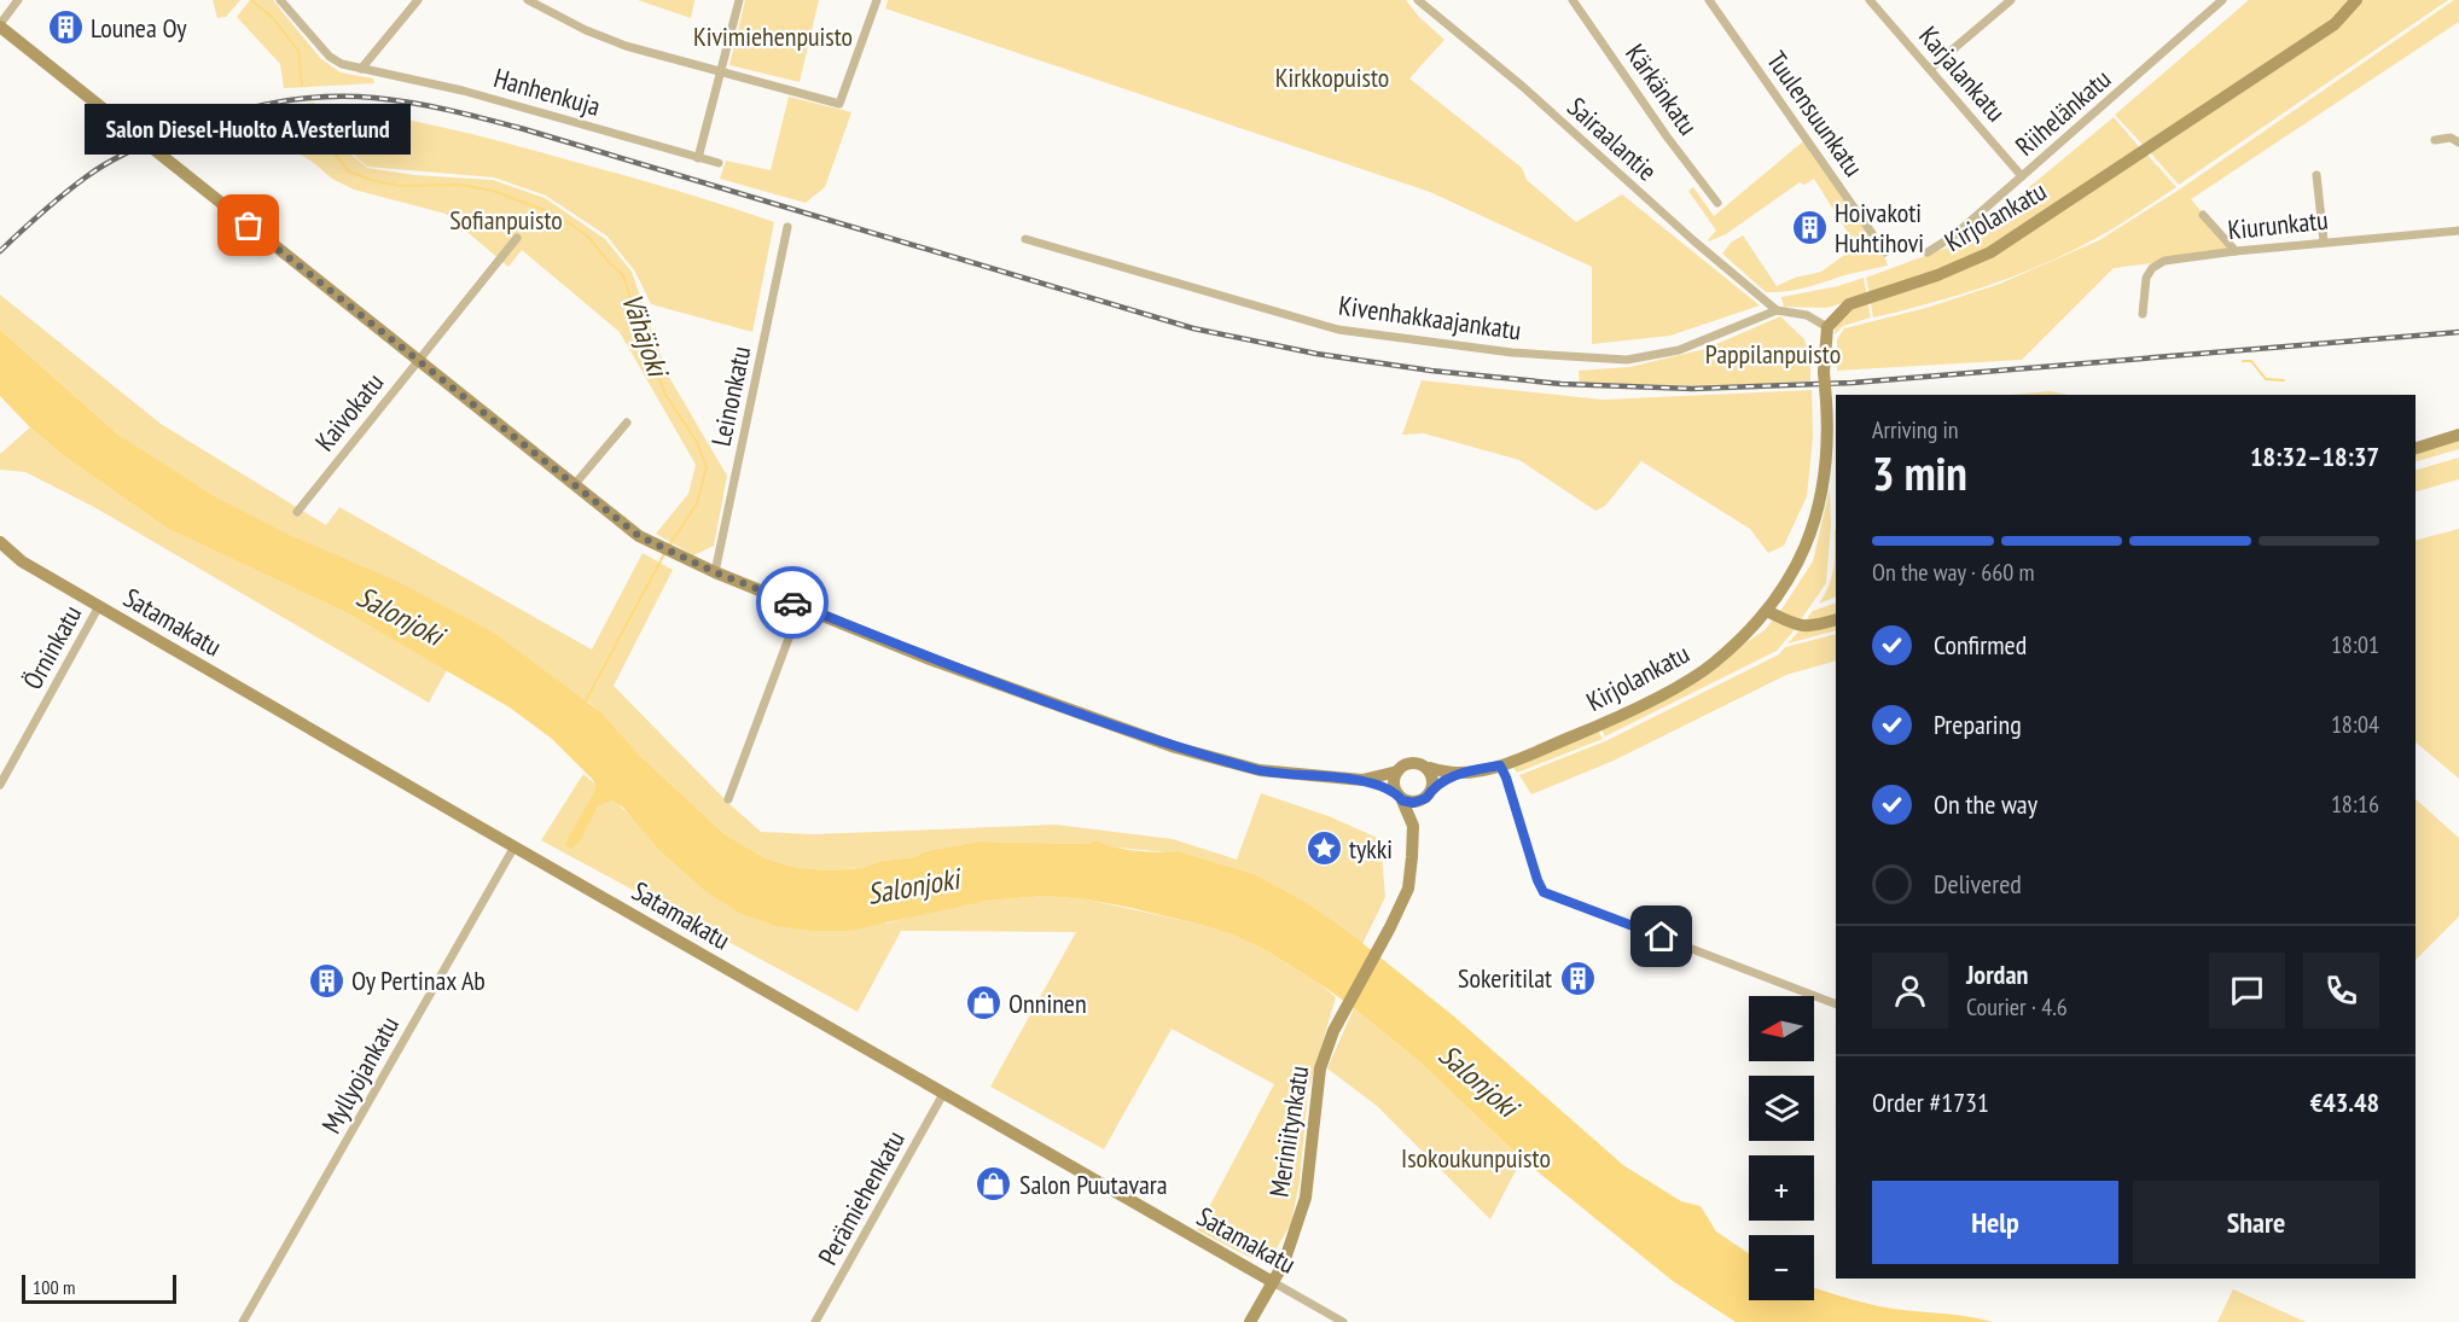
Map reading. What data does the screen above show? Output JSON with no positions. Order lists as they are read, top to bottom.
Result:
{
  "streets": {
    "street": [
      "Karjalankatu",
      "Kärkänkatu",
      "Hanhenkuja",
      "Riihelänkatu",
      "Tuulensuunkatu",
      "Sairaalantie",
      "Kirjolankatu",
      "Kiurunkatu",
      "Kivenhakkaajankatu",
      "Leinonkatu",
      "Kaivokatu",
      "Satamakatu",
      "Örninkatu",
      "Myllyojankatu",
      "Meriniitynkatu",
      "Perämiehenkatu"
    ]
  },
  "crossings": [
    ["Karjalankatu", "Riihelänkatu"],
    ["Sairaalantie", "Kivenhakkaajankatu"],
    ["Kirjolankatu", "Meriniitynkatu"],
    ["Satamakatu", "Örninkatu"],
    ["Satamakatu", "Myllyojankatu"],
    ["Satamakatu", "Meriniitynkatu"],
    ["Satamakatu", "Perämiehenkatu"]
  ],
  "water": ["Vähäjoki", "Salonjoki"],
  "parks": [
    "Kivimiehenpuisto",
    "Kirkkopuisto",
    "Sofianpuisto",
    "Pappilanpuisto",
    "Isokoukunpuisto"
  ],
  "places": {
    "building": [
      "Lounea Oy",
      "Hoivakoti Huhtihovi",
      "Sokeritilat",
      "Oy Pertinax Ab"
    ],
    "other": ["Salon Diesel-Huolto A.Vesterlund"],
    "place": ["tykki"],
    "shop": ["Onninen", "Salon Puutavara"]
  },
  "scale_bar": "100 m",
  "north": "left",
  "page": {
    "bubble": "Salon Diesel-Huolto A.Vesterlund",
    "heading": ["3 min", "Arriving in", "18:32–18:37"],
    "panel": [
      "Jordan",
      "Courier · 4.6",
      "Order #1731",
      "€43.48"
    ],
    "bar": "On the way · 660 m",
    "list": [
      ["Confirmed", "18:01"],
      ["Preparing", "18:04"],
      ["On the way", "18:16"],
      "Delivered"
    ],
    "map_buttons": ["+", "−"],
    "buttons": ["Help", "Share"],
    "scale": "100 m"
  }
}
